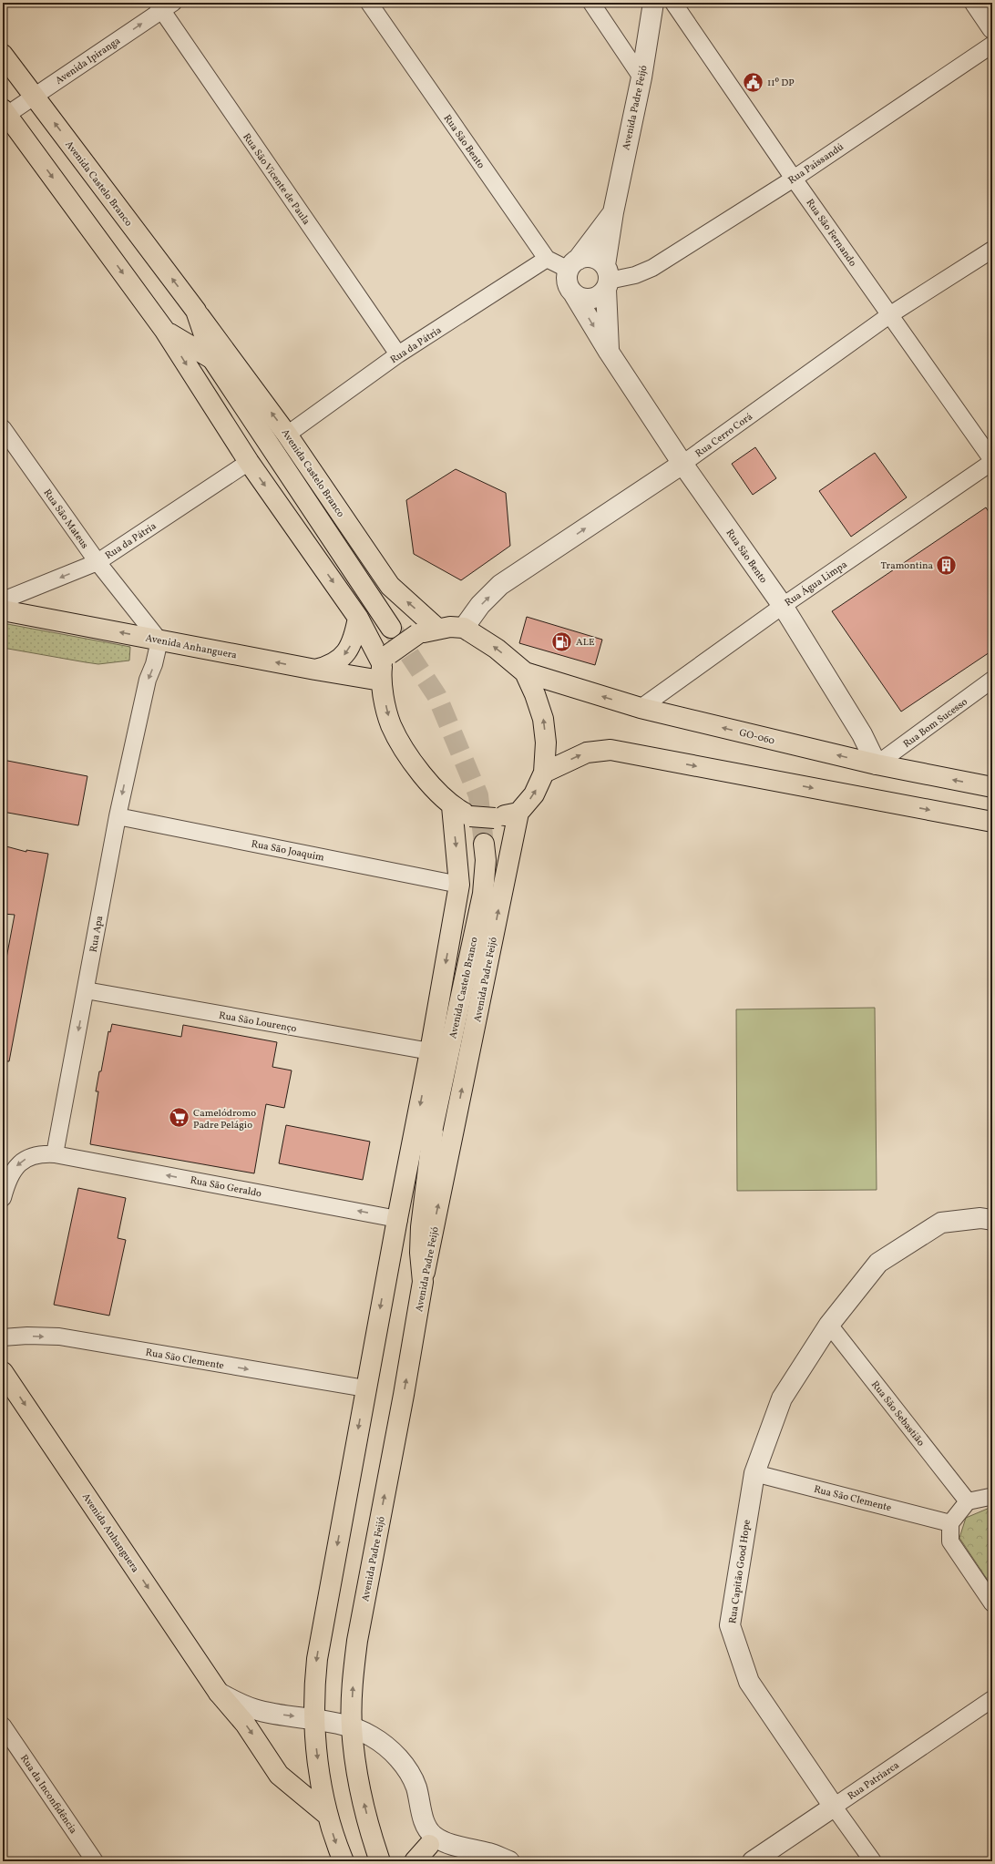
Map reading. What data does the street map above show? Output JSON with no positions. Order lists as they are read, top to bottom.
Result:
{
  "streets": {
    "main road": [
      "Avenida Padre Feijó",
      "Avenida Castelo Branco",
      "Avenida Anhanguera",
      "GO-060"
    ],
    "street": [
      "Avenida Ipiranga",
      "Rua São Bento",
      "Rua Paissandú",
      "Rua São Vicente de Paula",
      "Rua São Fernando",
      "Rua da Pátria",
      "Rua Cerro Corá",
      "Rua São Mateus",
      "Rua Água Limpa",
      "Rua Bom Sucesso",
      "Rua São Joaquim",
      "Rua Apa",
      "Rua São Lourenço",
      "Rua São Geraldo",
      "Rua São Clemente",
      "Rua São Sebastião",
      "Rua Capitão Good Hope",
      "Rua Patriarca",
      "Rua da Inconfidência"
    ]
  },
  "crossings": [
    ["Avenida Ipiranga", "Rua São Vicente de Paula"],
    ["Avenida Ipiranga", "Avenida Castelo Branco"],
    ["Avenida Padre Feijó", "Rua São Bento"],
    ["Avenida Padre Feijó", "Rua Paissandú"],
    ["Avenida Padre Feijó", "Avenida Castelo Branco"],
    ["Rua São Bento", "Rua Paissandú"],
    ["Rua São Bento", "Rua da Pátria"],
    ["Rua São Bento", "Rua Cerro Corá"],
    ["Rua São Bento", "Rua Água Limpa"],
    ["Rua São Bento", "Rua Bom Sucesso"],
    ["Rua São Bento", "GO-060"],
    ["Rua Paissandú", "Rua São Fernando"],
    ["Rua São Vicente de Paula", "Rua da Pátria"],
    ["Avenida Castelo Branco", "Rua da Pátria"],
    ["Avenida Castelo Branco", "Avenida Anhanguera"],
    ["Rua São Fernando", "Rua Cerro Corá"],
    ["Rua São Fernando", "Rua Água Limpa"],
    ["Rua da Pátria", "Rua São Mateus"],
    ["Rua Cerro Corá", "GO-060"],
    ["Rua São Mateus", "Avenida Anhanguera"],
    ["Rua São Mateus", "Rua Apa"],
    ["Rua Água Limpa", "GO-060"],
    ["Avenida Anhanguera", "Rua Apa"],
    ["Rua Bom Sucesso", "GO-060"],
    ["Rua São Joaquim", "Rua Apa"],
    ["Rua Apa", "Rua São Lourenço"],
    ["Rua Apa", "Rua São Geraldo"],
    ["Rua São Clemente", "Rua Capitão Good Hope"],
    ["Rua São Sebastião", "Rua Capitão Good Hope"],
    ["Rua Capitão Good Hope", "Rua Patriarca"]
  ],
  "one_way": [
    "Avenida Ipiranga",
    "Avenida Padre Feijó",
    "Rua Cerro Corá",
    "Rua Apa",
    "Rua São Geraldo",
    "Rua São Clemente"
  ],
  "places": {
    "public building": ["11º DP"],
    "building": ["Tramontina"],
    "fuel station": ["ALE"],
    "supermarket": ["Camelódromo Padre Pelágio"]
  }
}
